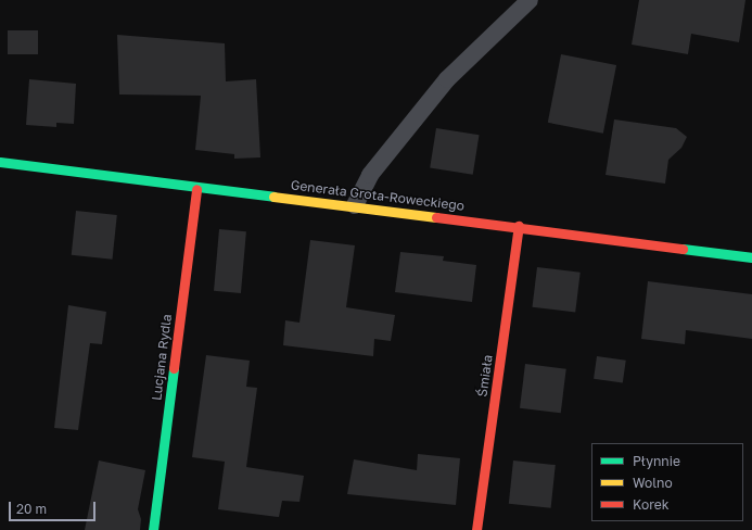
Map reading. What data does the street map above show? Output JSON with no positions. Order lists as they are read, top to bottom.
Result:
{
  "streets": {
    "street": ["Generała Grota-Roweckiego", "Lucjana Rydla", "Śmiała"]
  },
  "crossings": [
    ["Generała Grota-Roweckiego", "Lucjana Rydla"],
    ["Generała Grota-Roweckiego", "Śmiała"]
  ],
  "legend": ["Płynnie", "Wolno", "Korek"],
  "scale_bar": "20 m"
}
